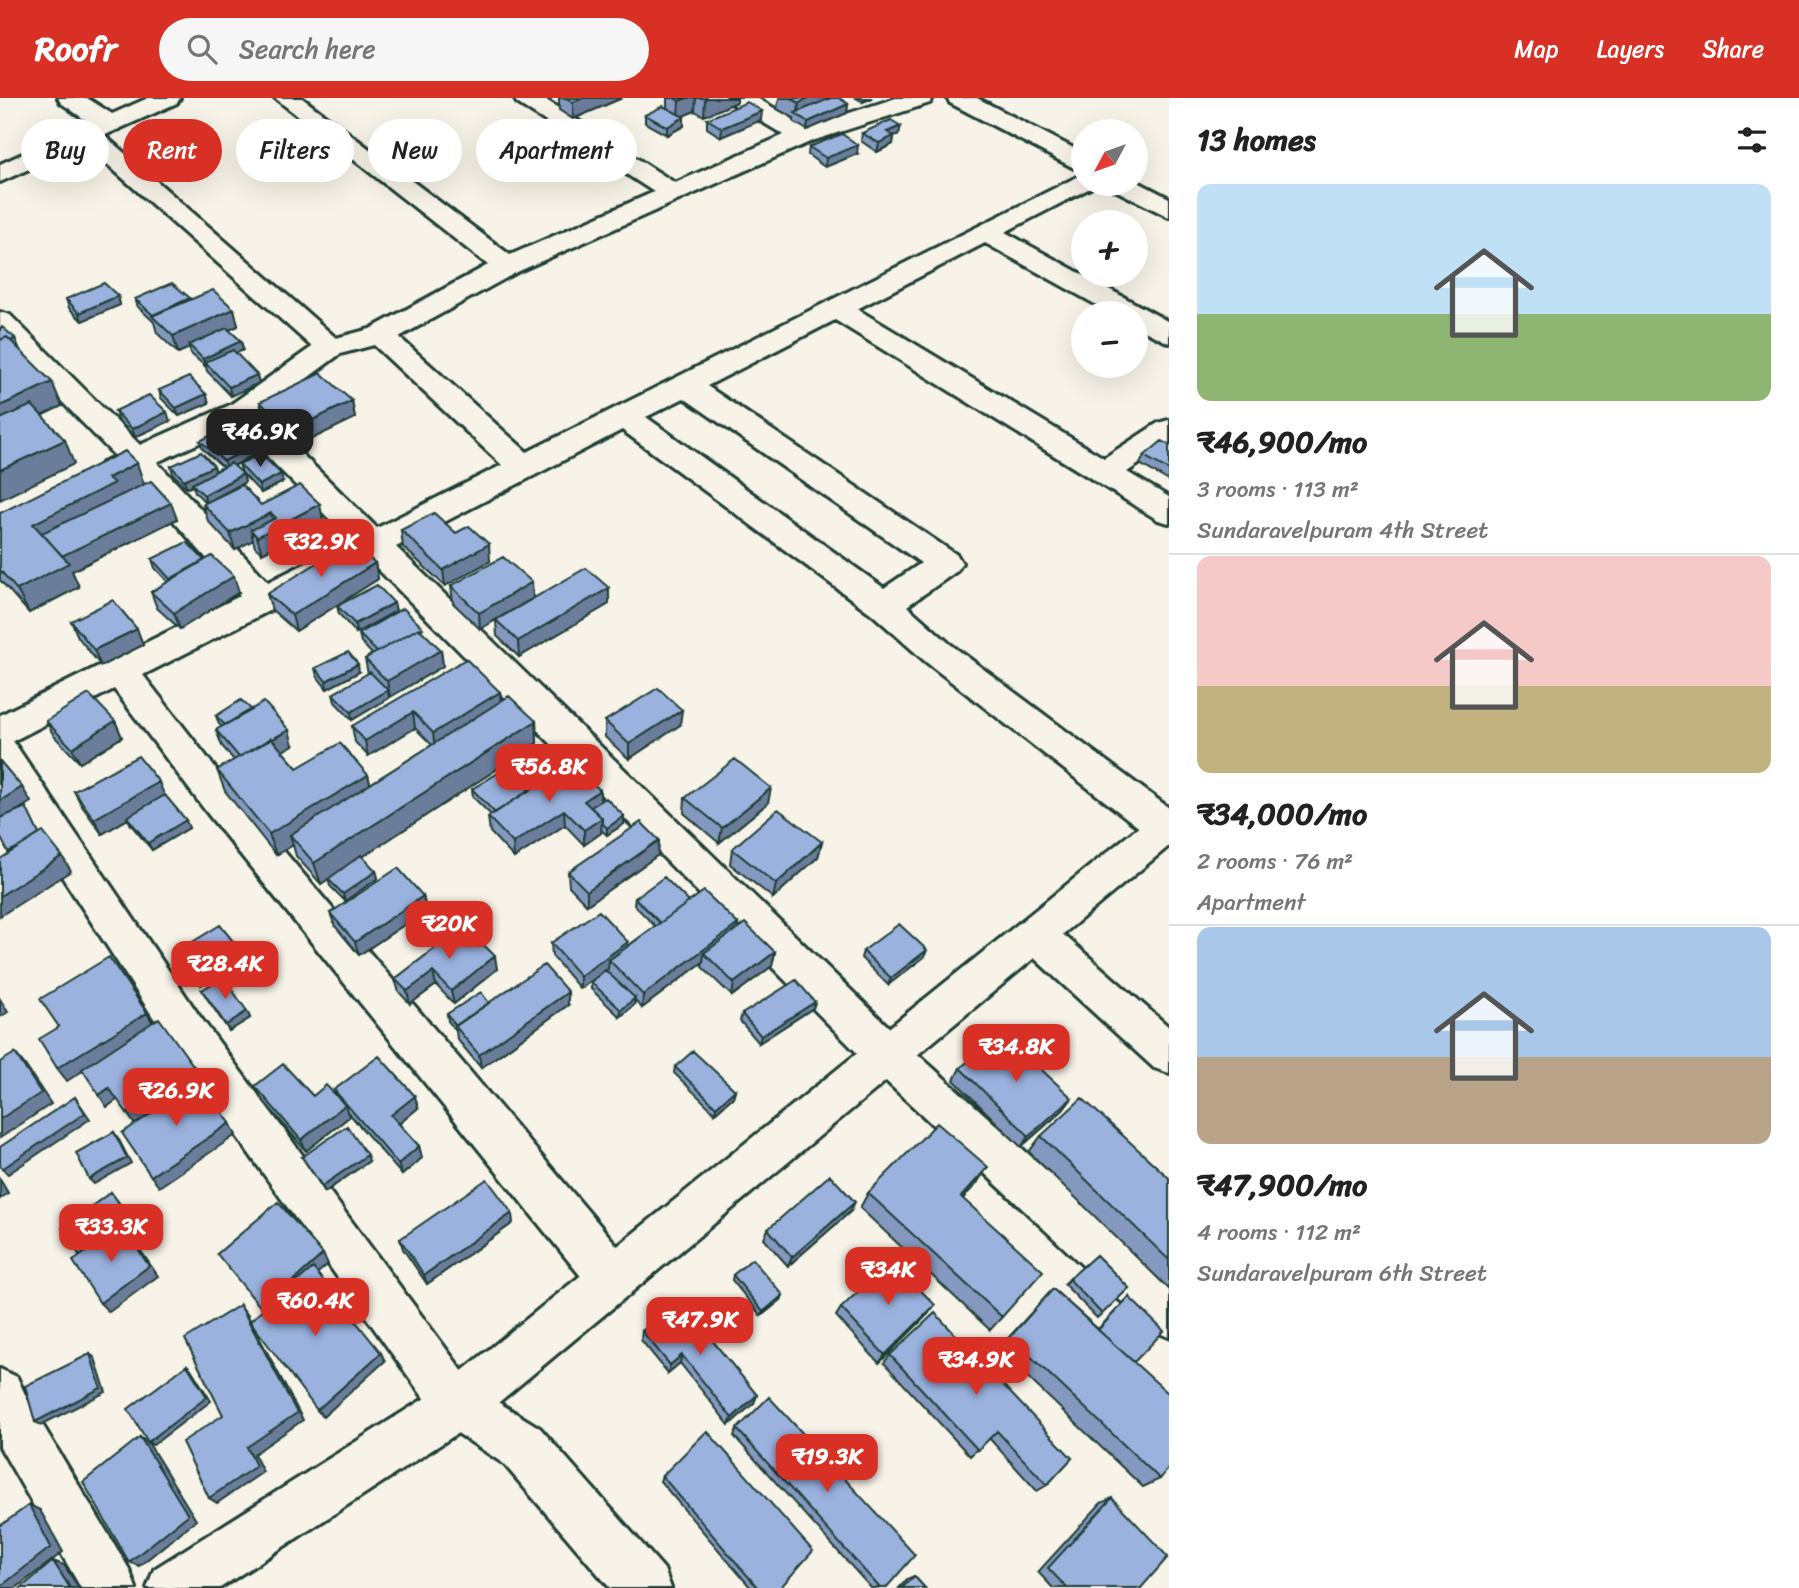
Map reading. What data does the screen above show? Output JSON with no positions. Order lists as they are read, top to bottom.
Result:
{
  "north": "bottom left",
  "page": {
    "header": "Roofr",
    "search": "Search here",
    "nav": ["Map", "Layers", "Share"],
    "heading": "13 homes",
    "map_buttons": ["+", "−"],
    "chip": [
      "Buy",
      "Rent",
      "Filters",
      "New",
      "Apartment"
    ],
    "list": [
      {
        "name": "₹46,900/mo",
        "note": "3 rooms · 113 m² · Sundaravelpuram 4th Street"
      },
      {
        "name": "₹34,000/mo",
        "note": "2 rooms · 76 m² · Apartment"
      },
      {
        "name": "₹47,900/mo",
        "note": "4 rooms · 112 m² · Sundaravelpuram 6th Street"
      }
    ],
    "price": [
      "₹46.9K",
      "₹32.9K",
      "₹56.8K",
      "₹20K",
      "₹28.4K",
      "₹34.8K",
      "₹26.9K",
      "₹33.3K",
      "₹34K",
      "₹60.4K",
      "₹47.9K",
      "₹34.9K",
      "₹19.3K"
    ]
  }
}
